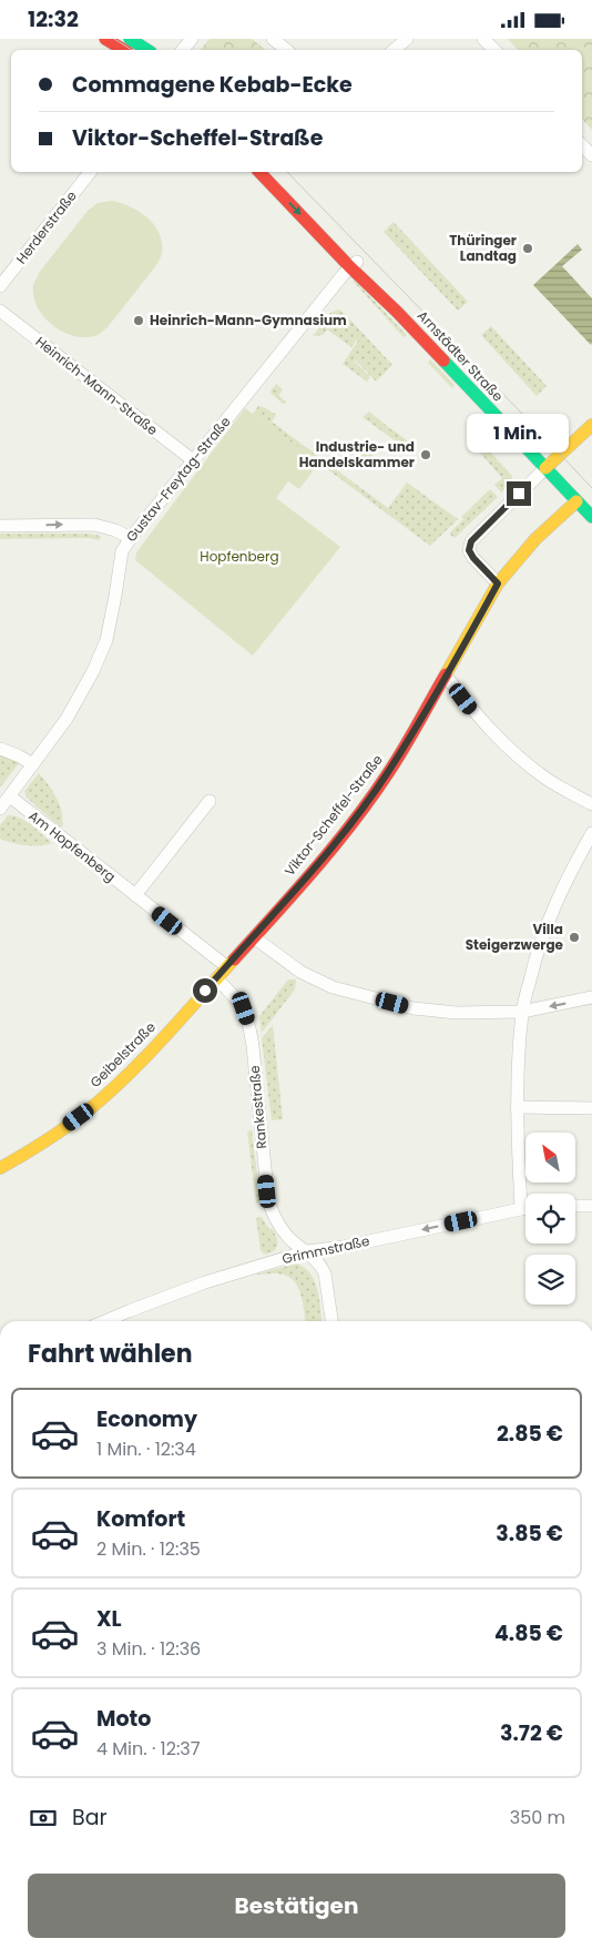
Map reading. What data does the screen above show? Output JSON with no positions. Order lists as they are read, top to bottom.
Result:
{
  "streets": {
    "street": [
      "Herderstraße",
      "Arnstädter Straße",
      "Heinrich-Mann-Straße",
      "Gustav-Freytag-Straße",
      "Viktor-Scheffel-Straße",
      "Am Hopfenberg",
      "Geibelstraße",
      "Rankestraße",
      "Grimmstraße"
    ]
  },
  "crossings": [
    ["Arnstädter Straße", "Gustav-Freytag-Straße"],
    ["Arnstädter Straße", "Viktor-Scheffel-Straße"],
    ["Heinrich-Mann-Straße", "Gustav-Freytag-Straße"],
    ["Gustav-Freytag-Straße", "Am Hopfenberg"],
    ["Viktor-Scheffel-Straße", "Am Hopfenberg"],
    ["Viktor-Scheffel-Straße", "Geibelstraße"],
    ["Am Hopfenberg", "Geibelstraße"],
    ["Geibelstraße", "Rankestraße"],
    ["Rankestraße", "Grimmstraße"]
  ],
  "one_way": ["Grimmstraße"],
  "parks": ["Hopfenberg"],
  "places": [
    "Thüringer Landtag",
    "Heinrich-Mann-Gymnasium",
    "Industrie- und Handelskammer",
    "Villa Steigerzwerge"
  ],
  "north": "top left",
  "page": {
    "status": "12:32",
    "banner": ["Commagene Kebab-Ecke", "Viktor-Scheffel-Straße"],
    "bubble": "1 Min.",
    "heading": "Fahrt wählen",
    "list": [
      {
        "name": "Economy",
        "note": "1 Min. · 12:34",
        "value": "2.85 €"
      },
      {
        "name": "Komfort",
        "note": "2 Min. · 12:35",
        "value": "3.85 €"
      },
      {
        "name": "XL",
        "note": "3 Min. · 12:36",
        "value": "4.85 €"
      },
      {
        "name": "Moto",
        "note": "4 Min. · 12:37",
        "value": "3.72 €"
      }
    ],
    "pay": ["Bar", "350 m"],
    "buttons": "Bestätigen"
  }
}
